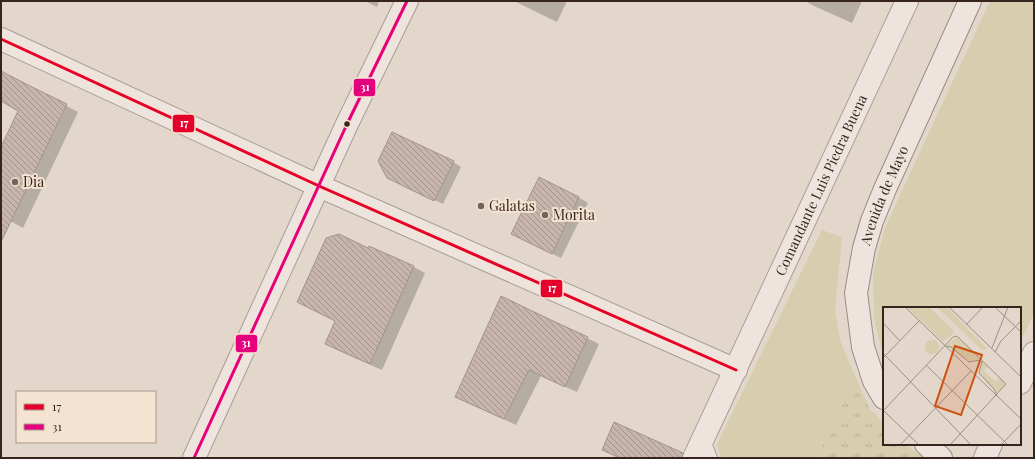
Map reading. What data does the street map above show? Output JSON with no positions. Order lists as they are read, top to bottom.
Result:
{
  "streets": {
    "street": ["Comandante Luis Piedra Buena", "Avenida de Mayo"]
  },
  "places": ["Dia", "Galatas", "Morita"],
  "lines": ["transit line 31", "transit line 17"],
  "legend": ["17", "31"]
}
